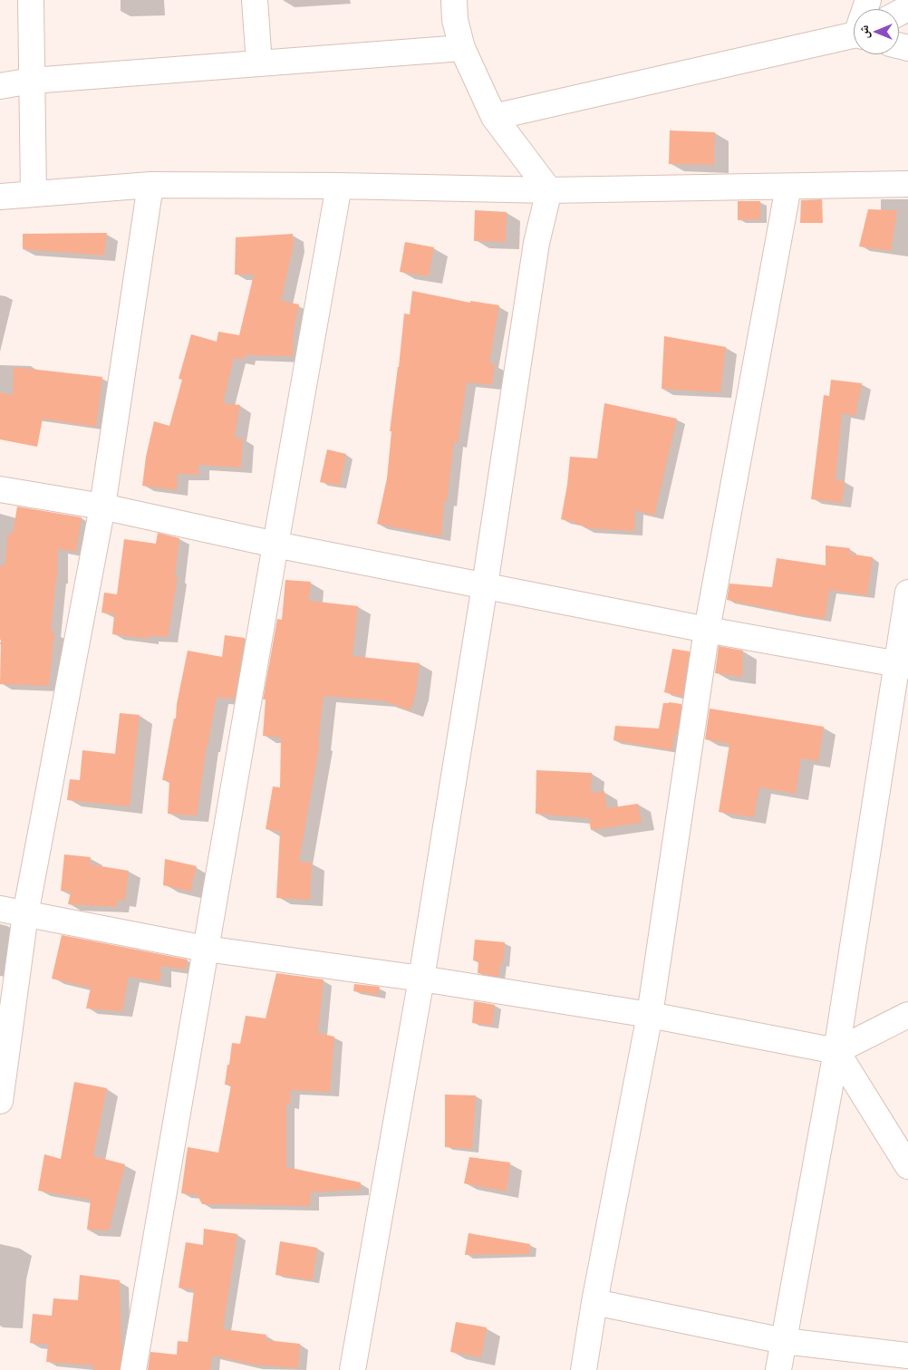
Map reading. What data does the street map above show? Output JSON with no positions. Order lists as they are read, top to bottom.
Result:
{
  "north": "left"
}
